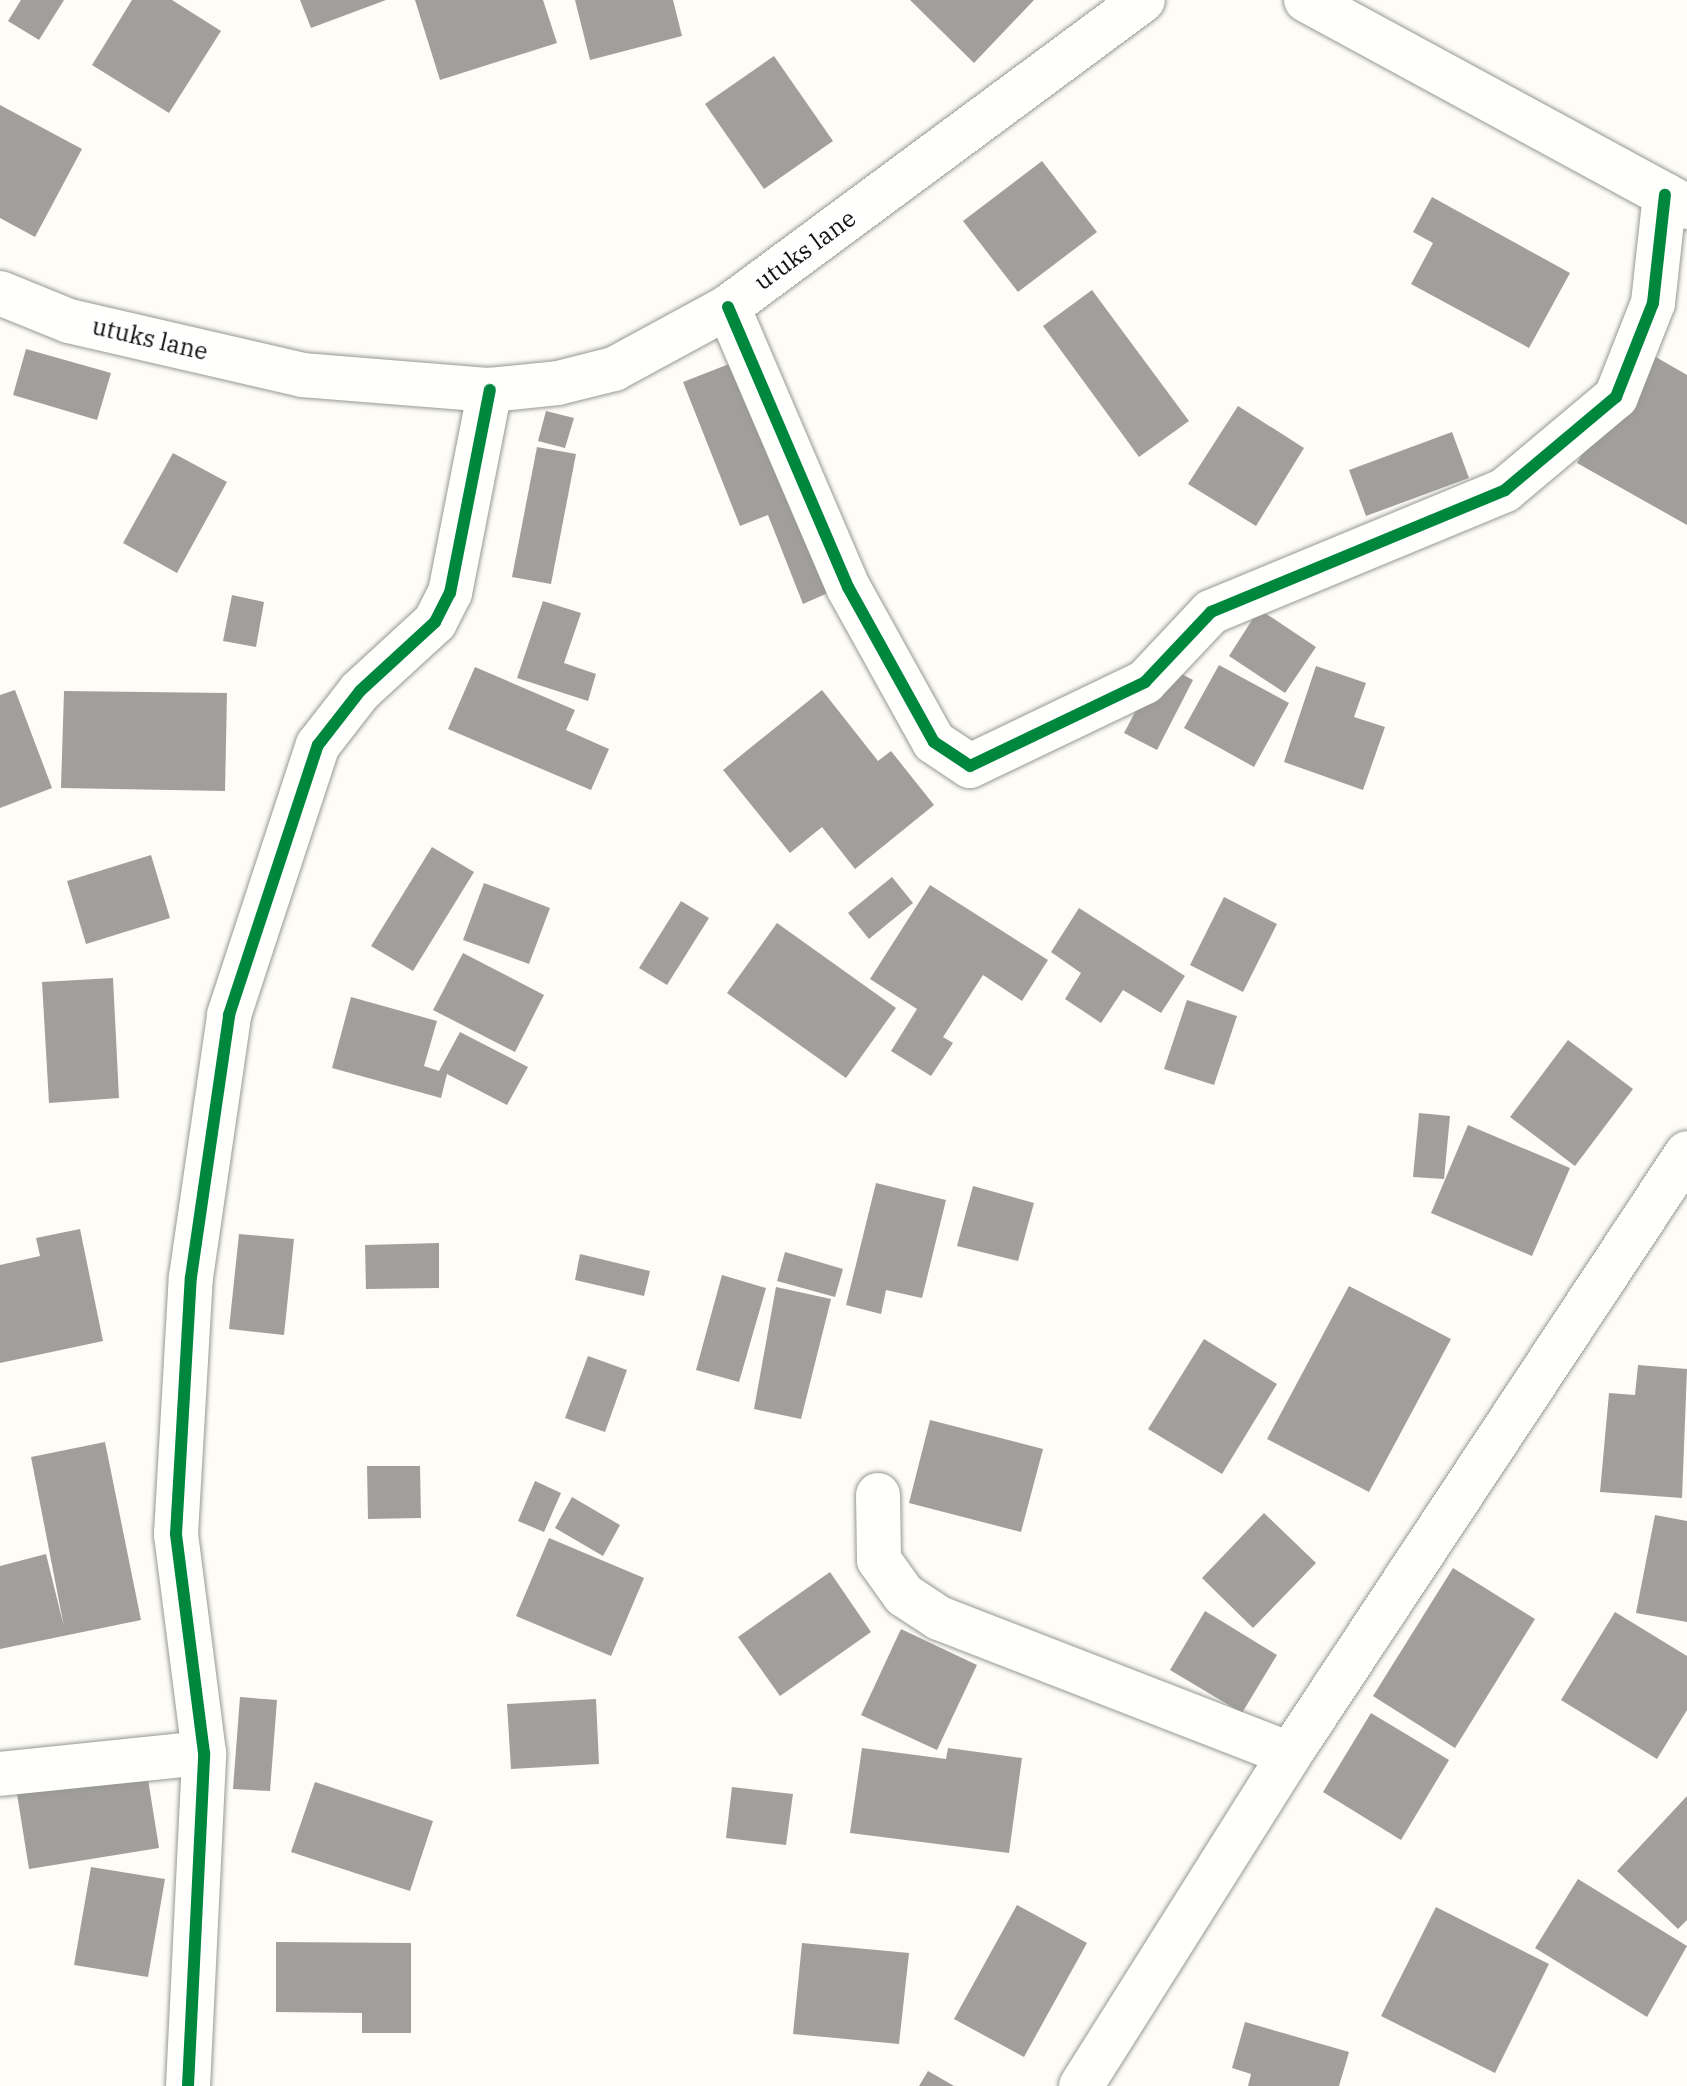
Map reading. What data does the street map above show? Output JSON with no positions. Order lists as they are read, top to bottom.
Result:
{
  "streets": {
    "street": ["utuks lane"]
  }
}
